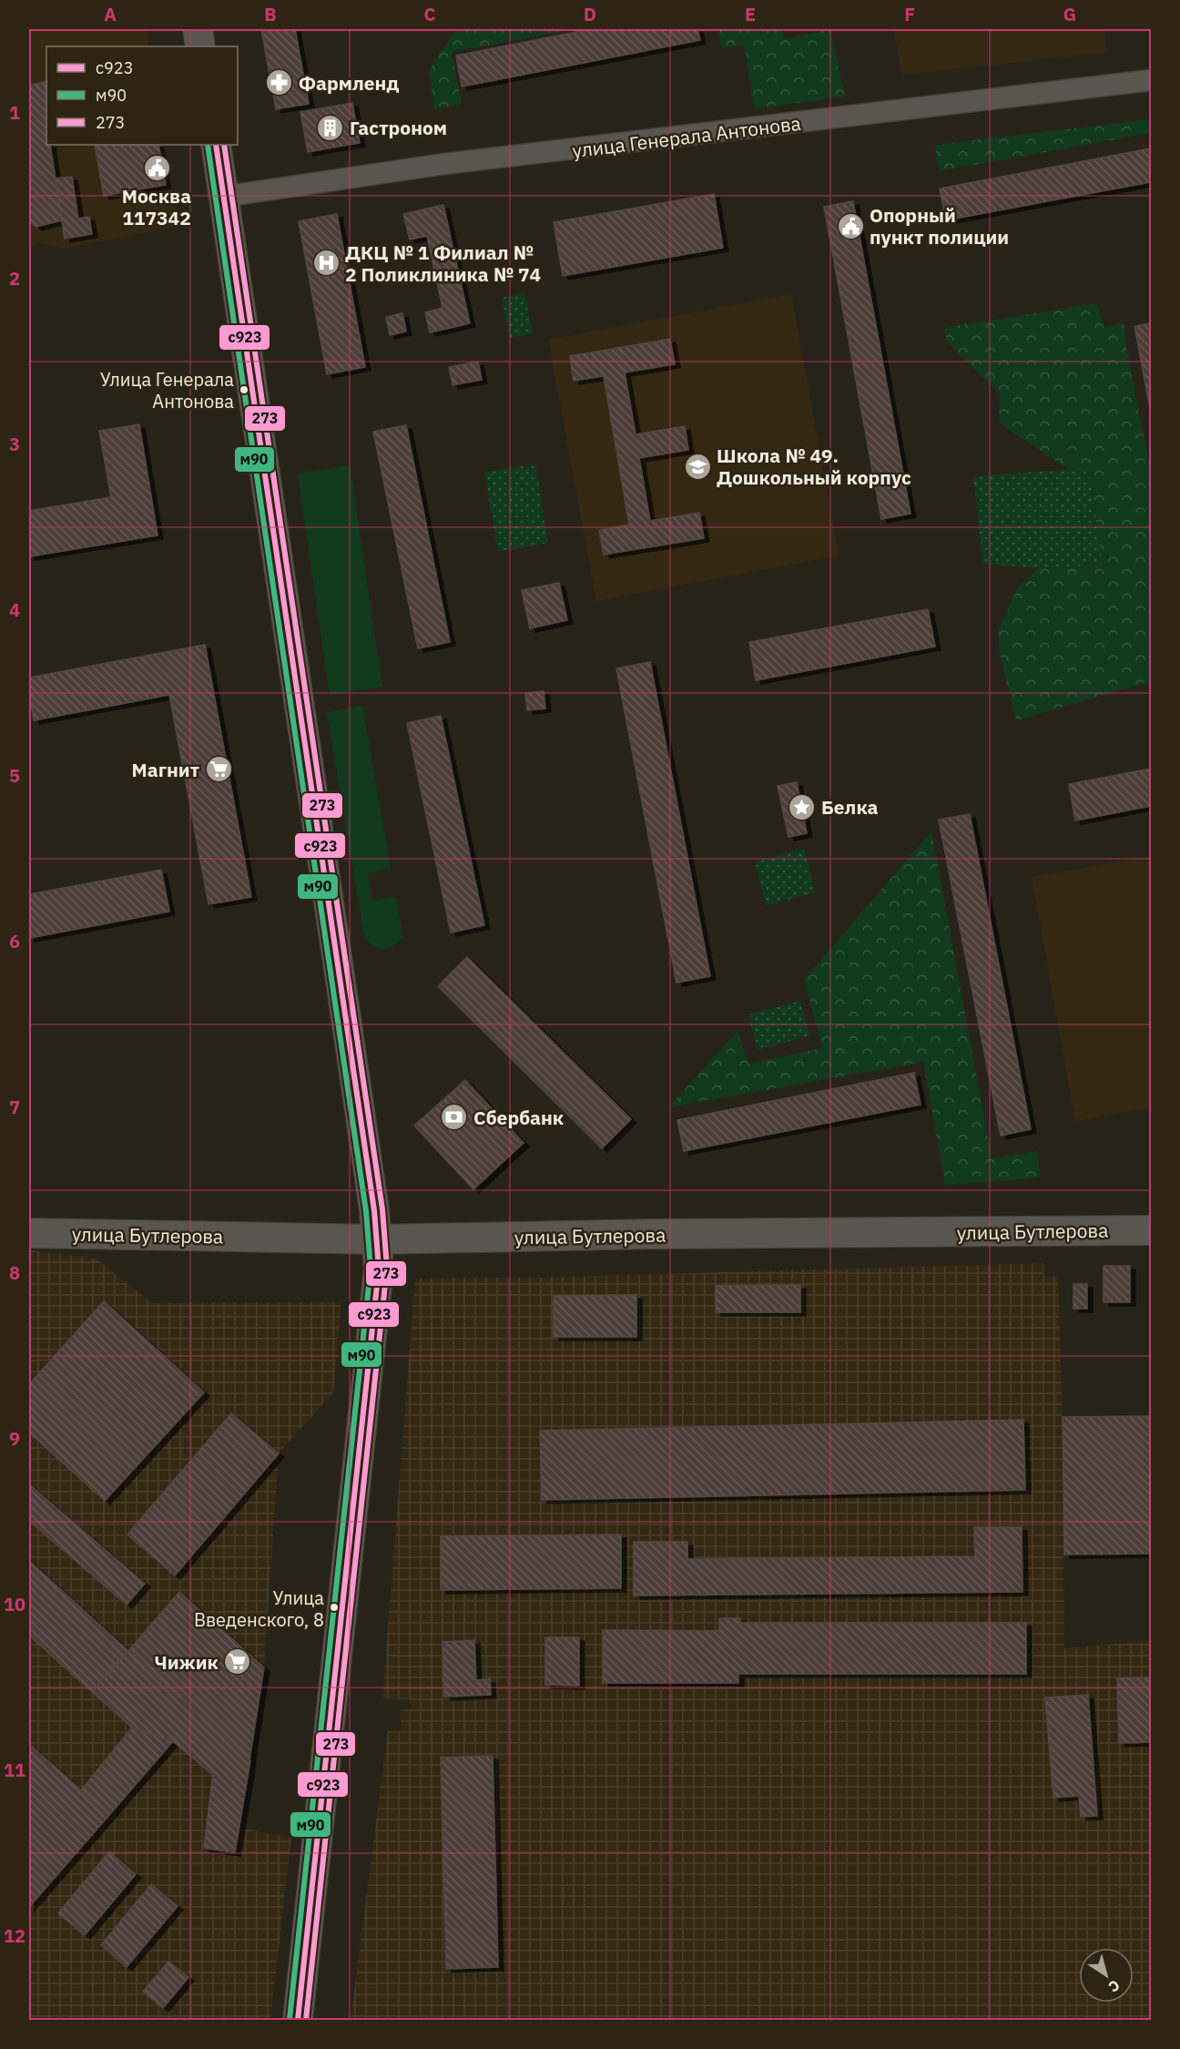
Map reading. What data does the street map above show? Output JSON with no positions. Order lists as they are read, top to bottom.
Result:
{
  "streets": {
    "street": ["улица Генерала Антонова", "улица Бутлерова"]
  },
  "places": {
    "pharmacy": ["Фармленд"],
    "building": ["Гастроном"],
    "public building": ["Москва 117342", "Опорный пункт полиции"],
    "hospital": ["ДКЦ № 1 Филиал № 2 Поликлиника № 74"],
    "other": ["Улица Генерала Антонова", "Улица Введенского, 8"],
    "school or university": ["Школа № 49. Дошкольный корпус"],
    "supermarket": ["Магнит", "Чижик"],
    "place": ["Белка"],
    "bank": ["Сбербанк"]
  },
  "lines": ["transit line с923", "transit line м90", "transit line 273"],
  "legend": ["с923", "м90", "273"],
  "north": "bottom right",
  "grid": {
    "columns": [
      "A",
      "B",
      "C",
      "D",
      "E",
      "F",
      "G"
    ],
    "rows": [
      "1",
      "2",
      "3",
      "4",
      "5",
      "6",
      "7",
      "8",
      "9",
      "10",
      "11",
      "12"
    ]
  }
}
